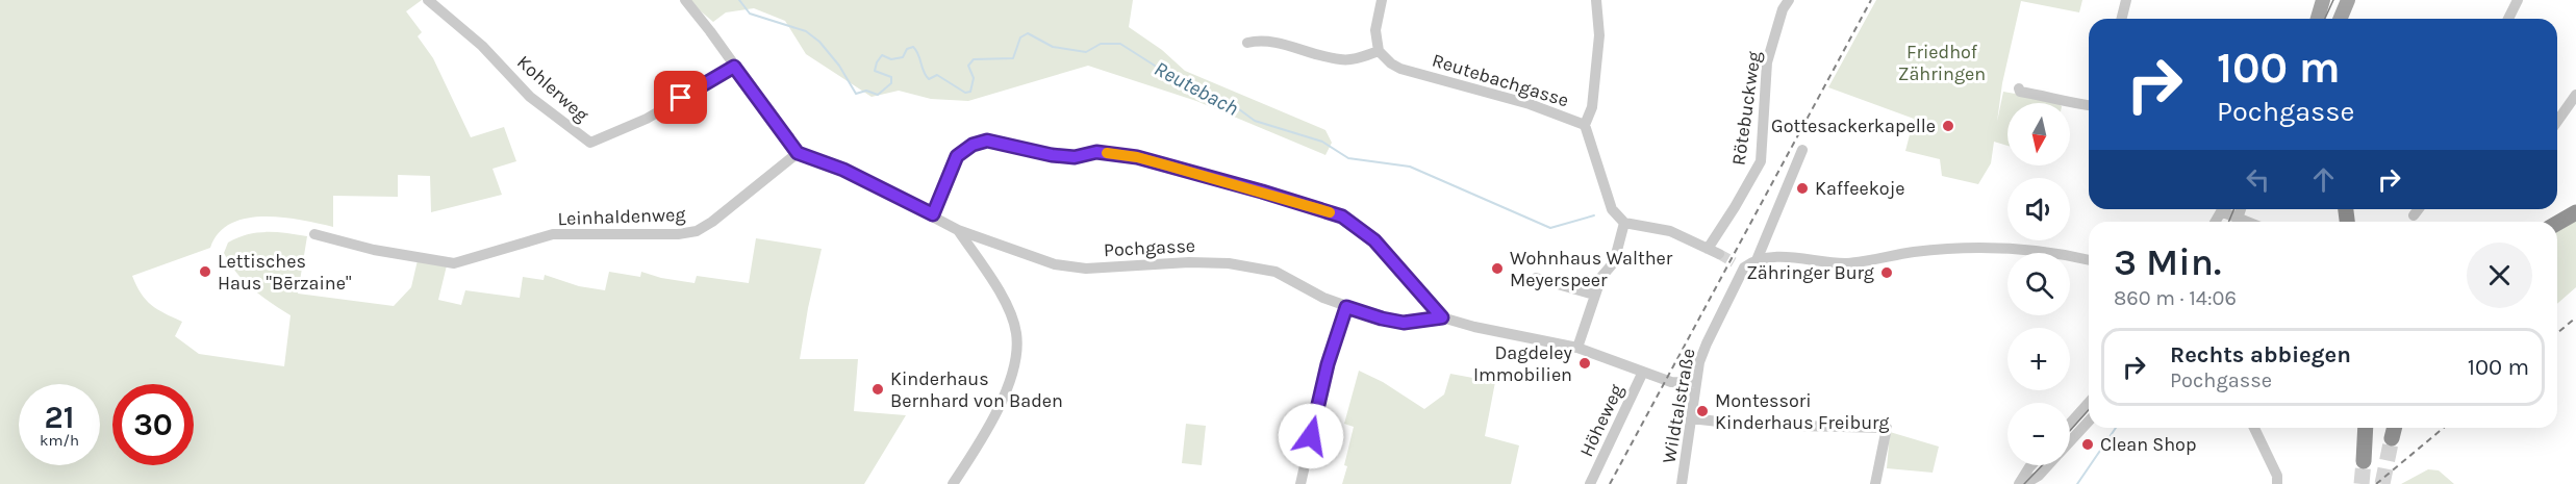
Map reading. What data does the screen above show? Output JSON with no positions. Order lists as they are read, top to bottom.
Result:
{
  "streets": {
    "street": [
      "Reutebachgasse",
      "Kohlerweg",
      "Rötebuckweg",
      "Leinhaldenweg",
      "Pochgasse",
      "Wildtalstraße",
      "Höheweg"
    ]
  },
  "crossings": [
    ["Leinhaldenweg", "Pochgasse"],
    ["Pochgasse", "Wildtalstraße"],
    ["Pochgasse", "Höheweg"]
  ],
  "water": ["Reutebach"],
  "parks": ["Friedhof Zähringen"],
  "places": [
    "Gottesackerkapelle",
    "Kaffeekoje",
    "Wohnhaus Walther Meyerspeer",
    "Lettisches Haus \"Bērzaine\"",
    "Zähringer Burg",
    "Dagdeley Immobilien",
    "Kinderhaus Bernhard von Baden",
    "Montessori Kinderhaus Freiburg",
    "Clean Shop"
  ],
  "north": "bottom",
  "page": {
    "turn": ["100 m", "Pochgasse"],
    "map_buttons": ["+", "−"],
    "heading": ["3 Min.", "860 m · 14:06"],
    "list": [
      {
        "name": "Rechts abbiegen",
        "note": "Pochgasse",
        "value": "100 m"
      }
    ],
    "speed": "21 km/h",
    "limit": "30"
  }
}
